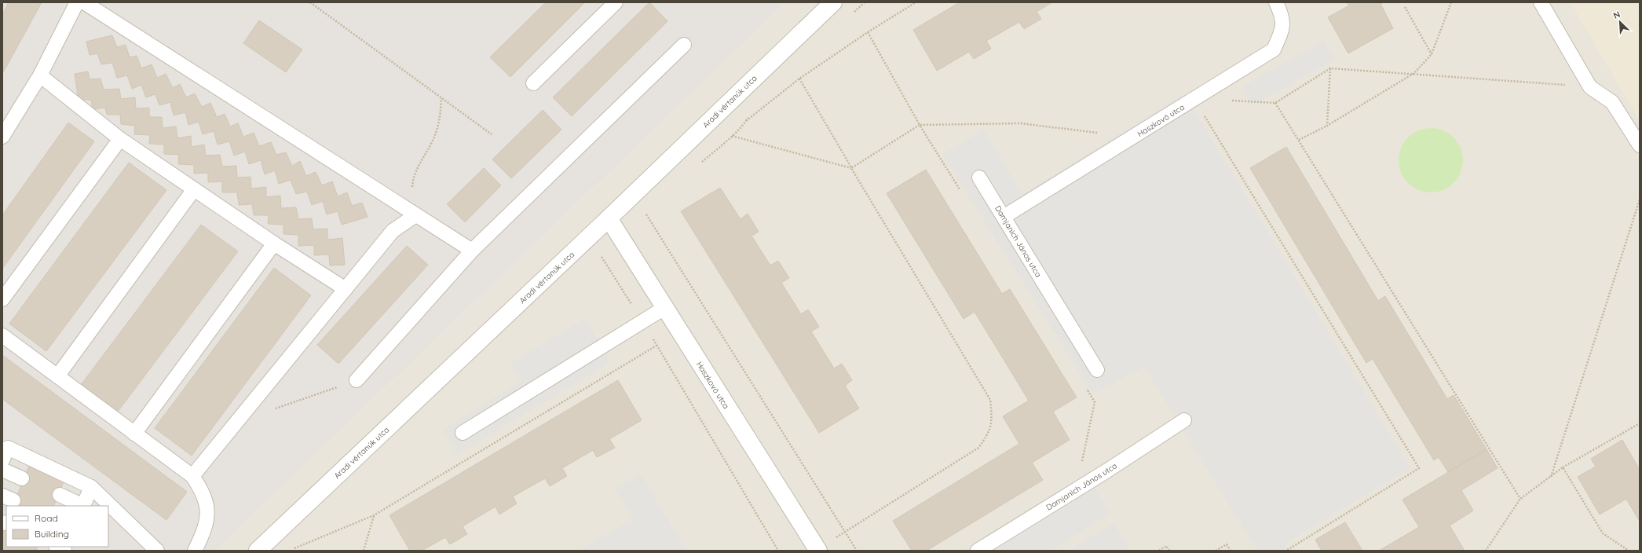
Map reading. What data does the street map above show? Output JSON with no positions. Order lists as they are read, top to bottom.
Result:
{
  "streets": {
    "street": ["Aradi vértanúk utca", "Haszkovó utca"],
    "lane": ["Damjanich János utca"]
  },
  "crossings": [
    ["Aradi vértanúk utca", "Haszkovó utca"],
    ["Haszkovó utca", "Damjanich János utca"]
  ],
  "legend": ["Road", "Building"],
  "north": "top left"
}
